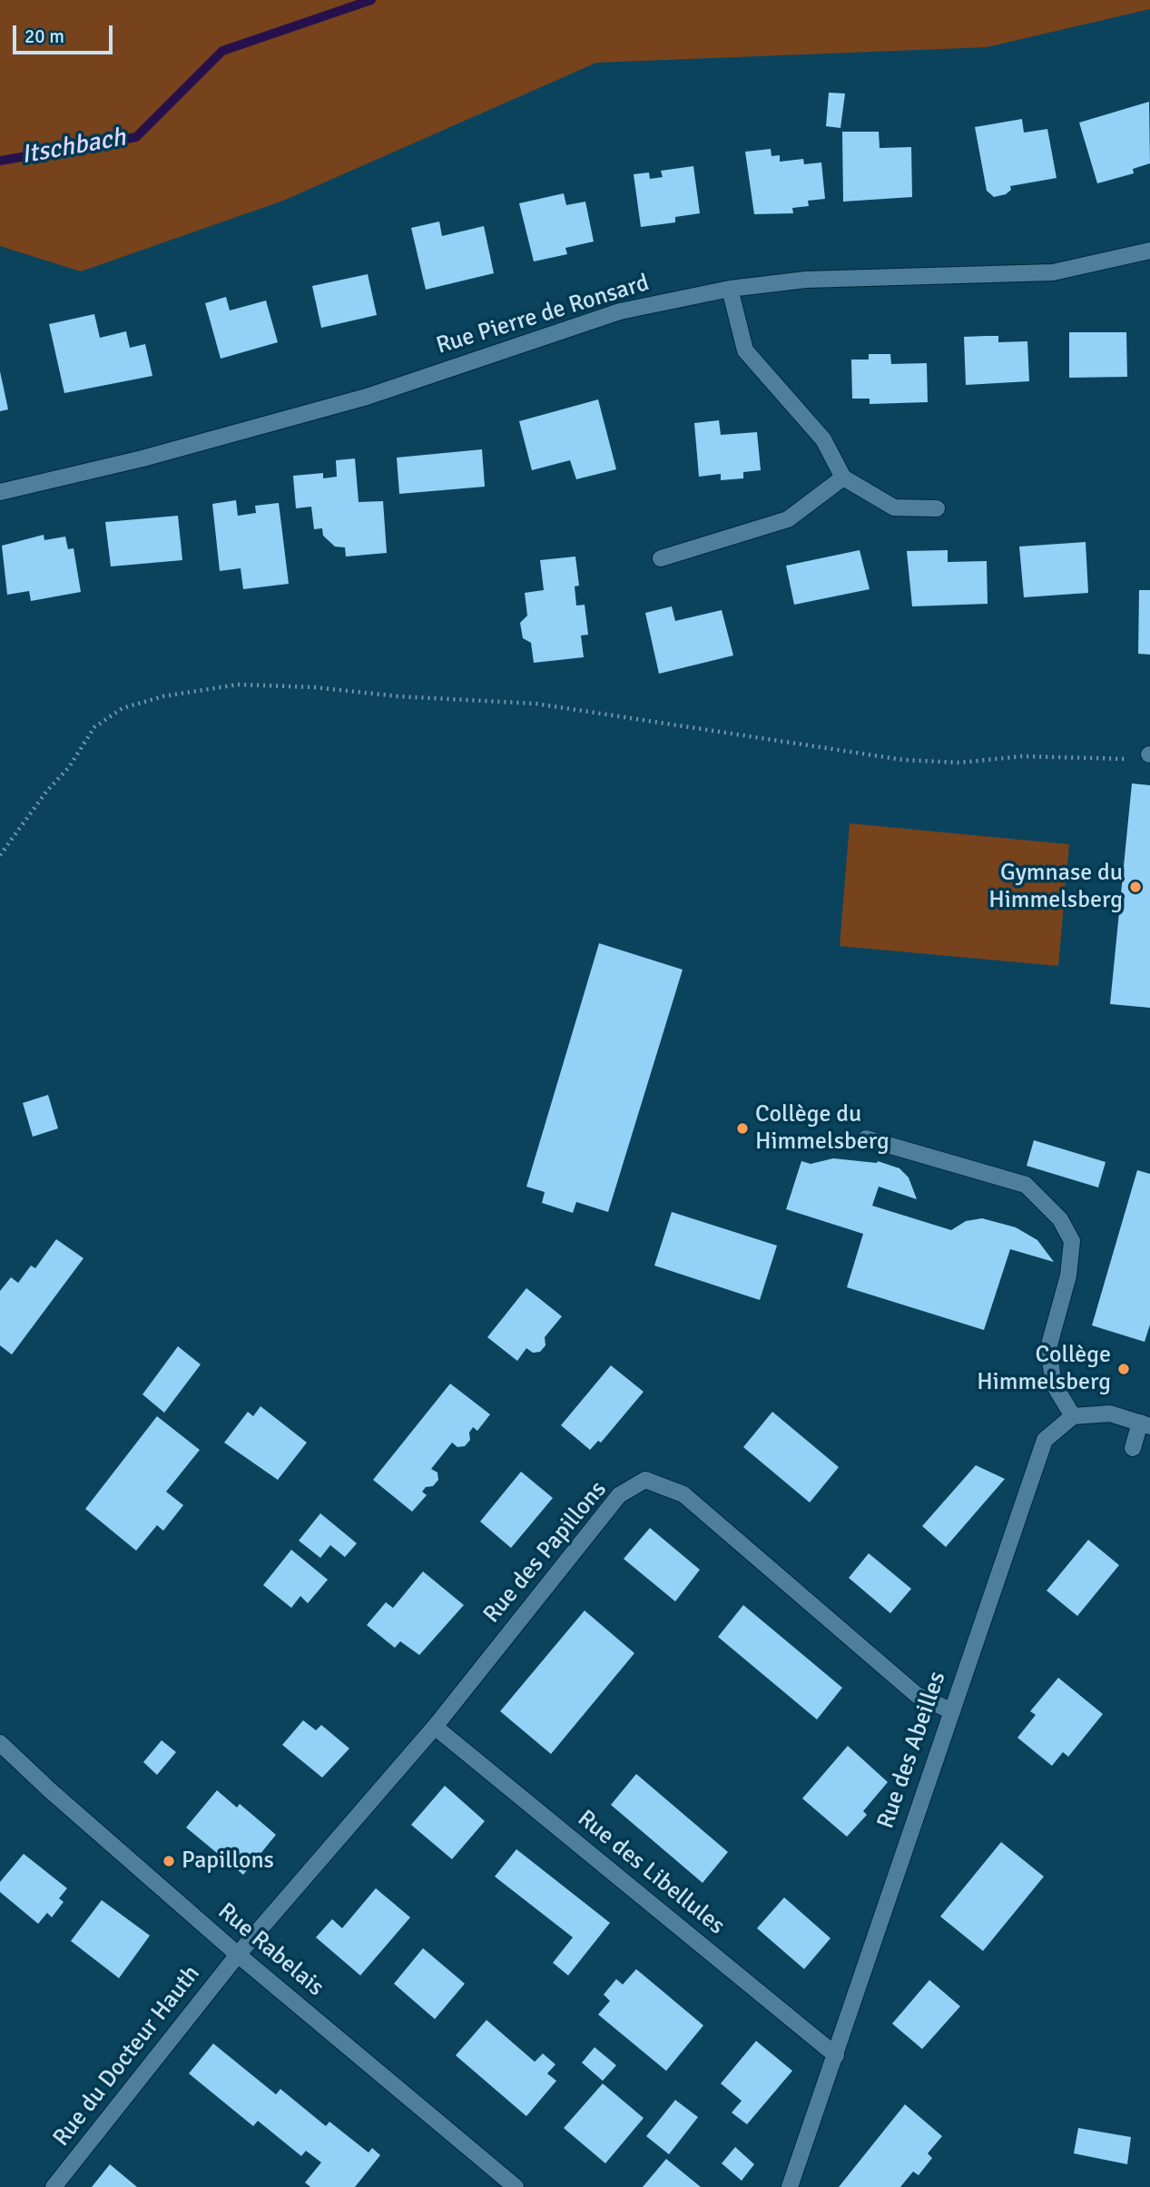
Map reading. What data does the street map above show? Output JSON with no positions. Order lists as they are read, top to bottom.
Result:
{
  "streets": {
    "street": [
      "Rue Pierre de Ronsard",
      "Rue des Papillons",
      "Rue des Abeilles",
      "Rue des Libellules",
      "Rue Rabelais",
      "Rue du Docteur Hauth"
    ]
  },
  "crossings": [
    ["Rue des Papillons", "Rue des Abeilles"],
    ["Rue des Papillons", "Rue des Libellules"],
    ["Rue des Papillons", "Rue Rabelais"],
    ["Rue des Papillons", "Rue du Docteur Hauth"],
    ["Rue des Abeilles", "Rue des Libellules"],
    ["Rue Rabelais", "Rue du Docteur Hauth"]
  ],
  "water": ["Itschbach"],
  "places": [
    "Gymnase du Himmelsberg",
    "Collège du Himmelsberg",
    "Collège Himmelsberg",
    "Papillons"
  ],
  "scale_bar": "20 m"
}
